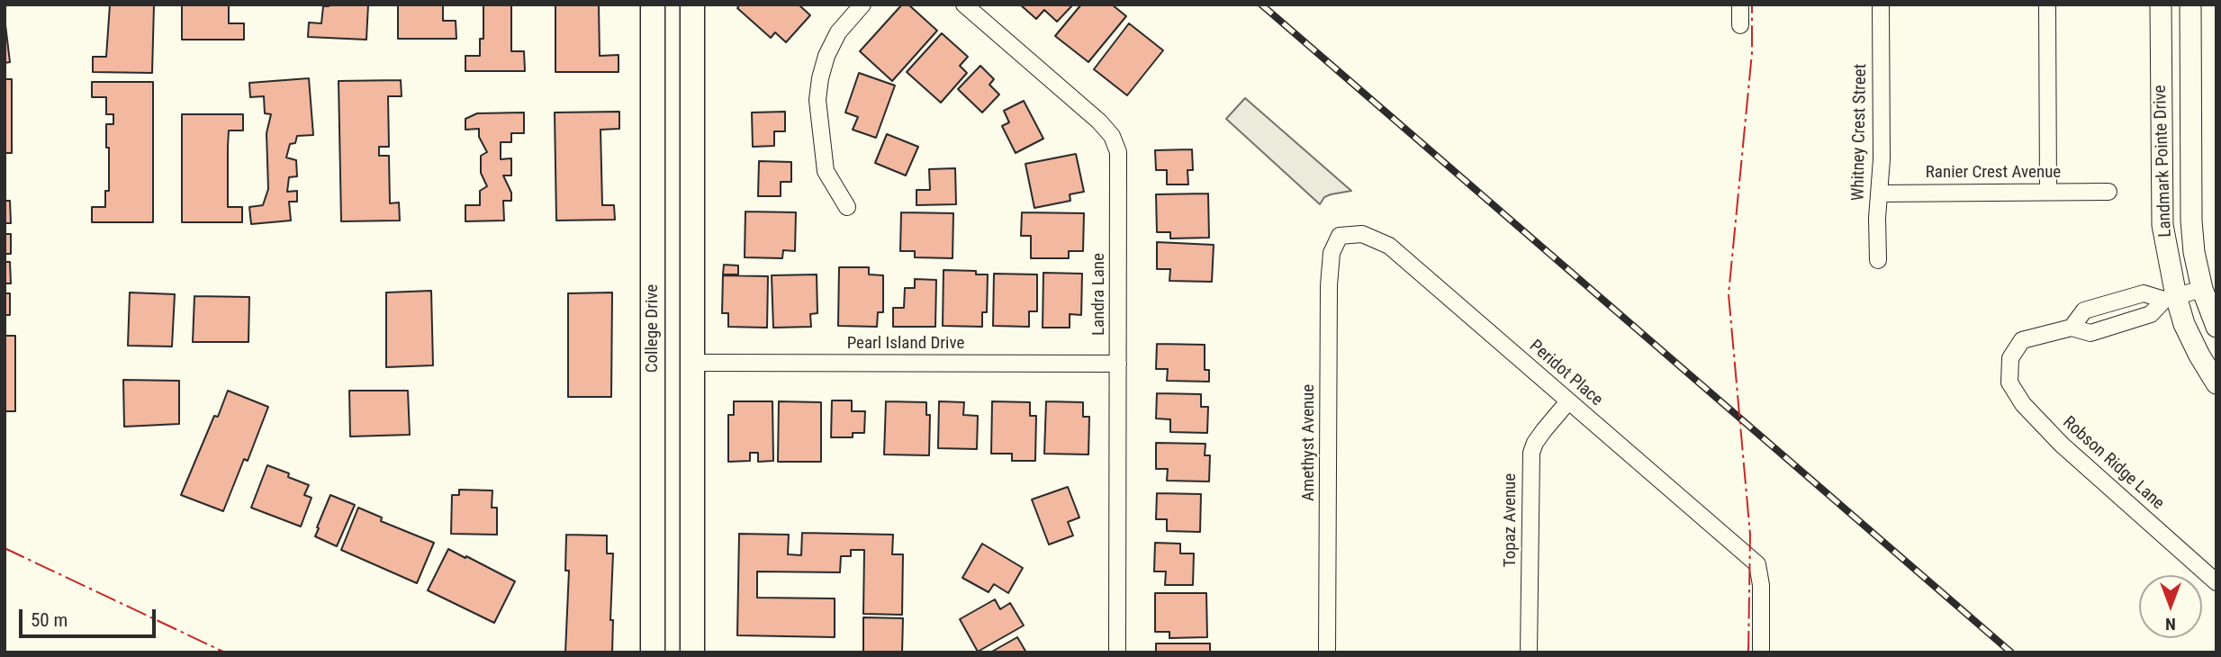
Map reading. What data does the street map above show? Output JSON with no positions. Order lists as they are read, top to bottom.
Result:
{
  "streets": {
    "main road": ["College Drive"],
    "street": [
      "Whitney Crest Street",
      "Landmark Pointe Drive",
      "Ranier Crest Avenue",
      "Landra Lane",
      "Pearl Island Drive",
      "Peridot Place",
      "Amethyst Avenue",
      "Robson Ridge Lane",
      "Topaz Avenue"
    ]
  },
  "crossings": [
    ["Whitney Crest Street", "Ranier Crest Avenue"],
    ["Landra Lane", "Pearl Island Drive"],
    ["Peridot Place", "Amethyst Avenue"],
    ["Peridot Place", "Topaz Avenue"]
  ],
  "scale_bar": "50 m",
  "north": "bottom"
}
